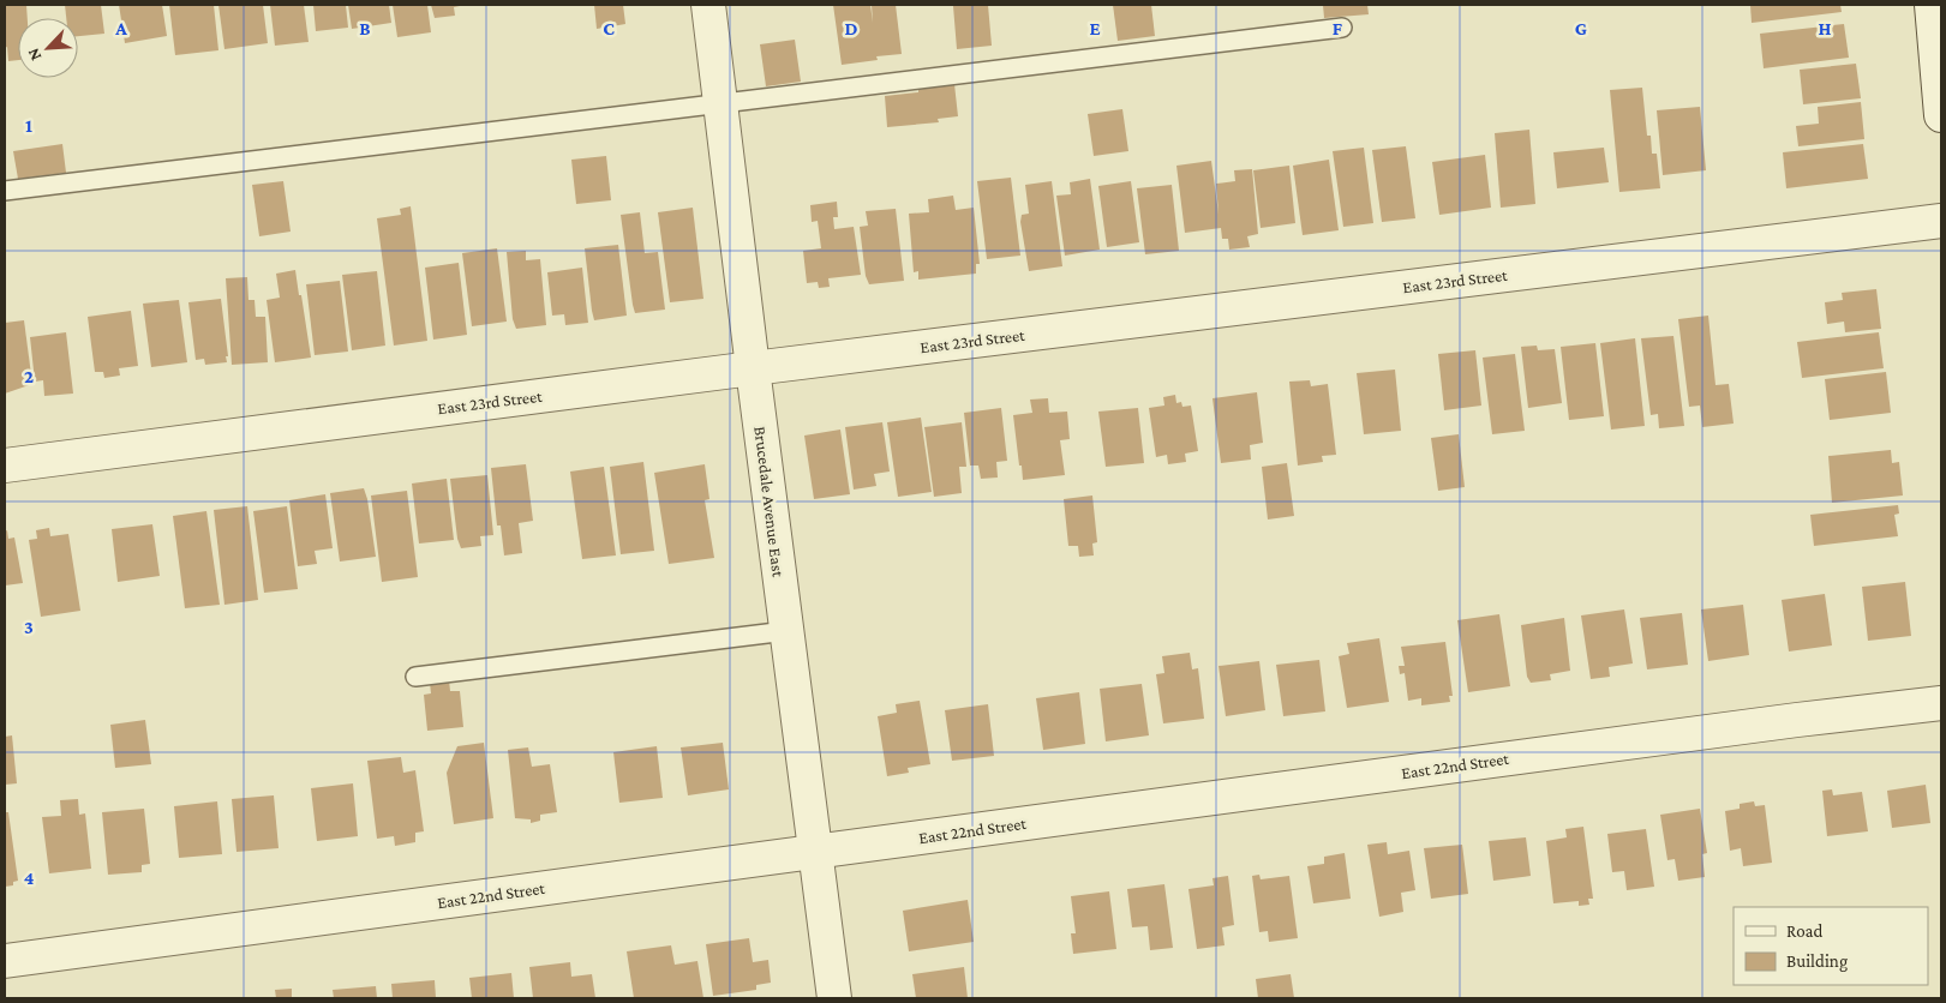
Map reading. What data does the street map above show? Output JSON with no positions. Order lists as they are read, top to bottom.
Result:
{
  "streets": {
    "street": ["East 23rd Street", "Brucedale Avenue East", "East 22nd Street"]
  },
  "crossings": [
    ["East 23rd Street", "Brucedale Avenue East"],
    ["Brucedale Avenue East", "East 22nd Street"]
  ],
  "legend": ["Road", "Building"],
  "north": "bottom left",
  "grid": {
    "columns": [
      "A",
      "B",
      "C",
      "D",
      "E",
      "F",
      "G",
      "H"
    ],
    "rows": [
      "1",
      "2",
      "3",
      "4"
    ]
  }
}
